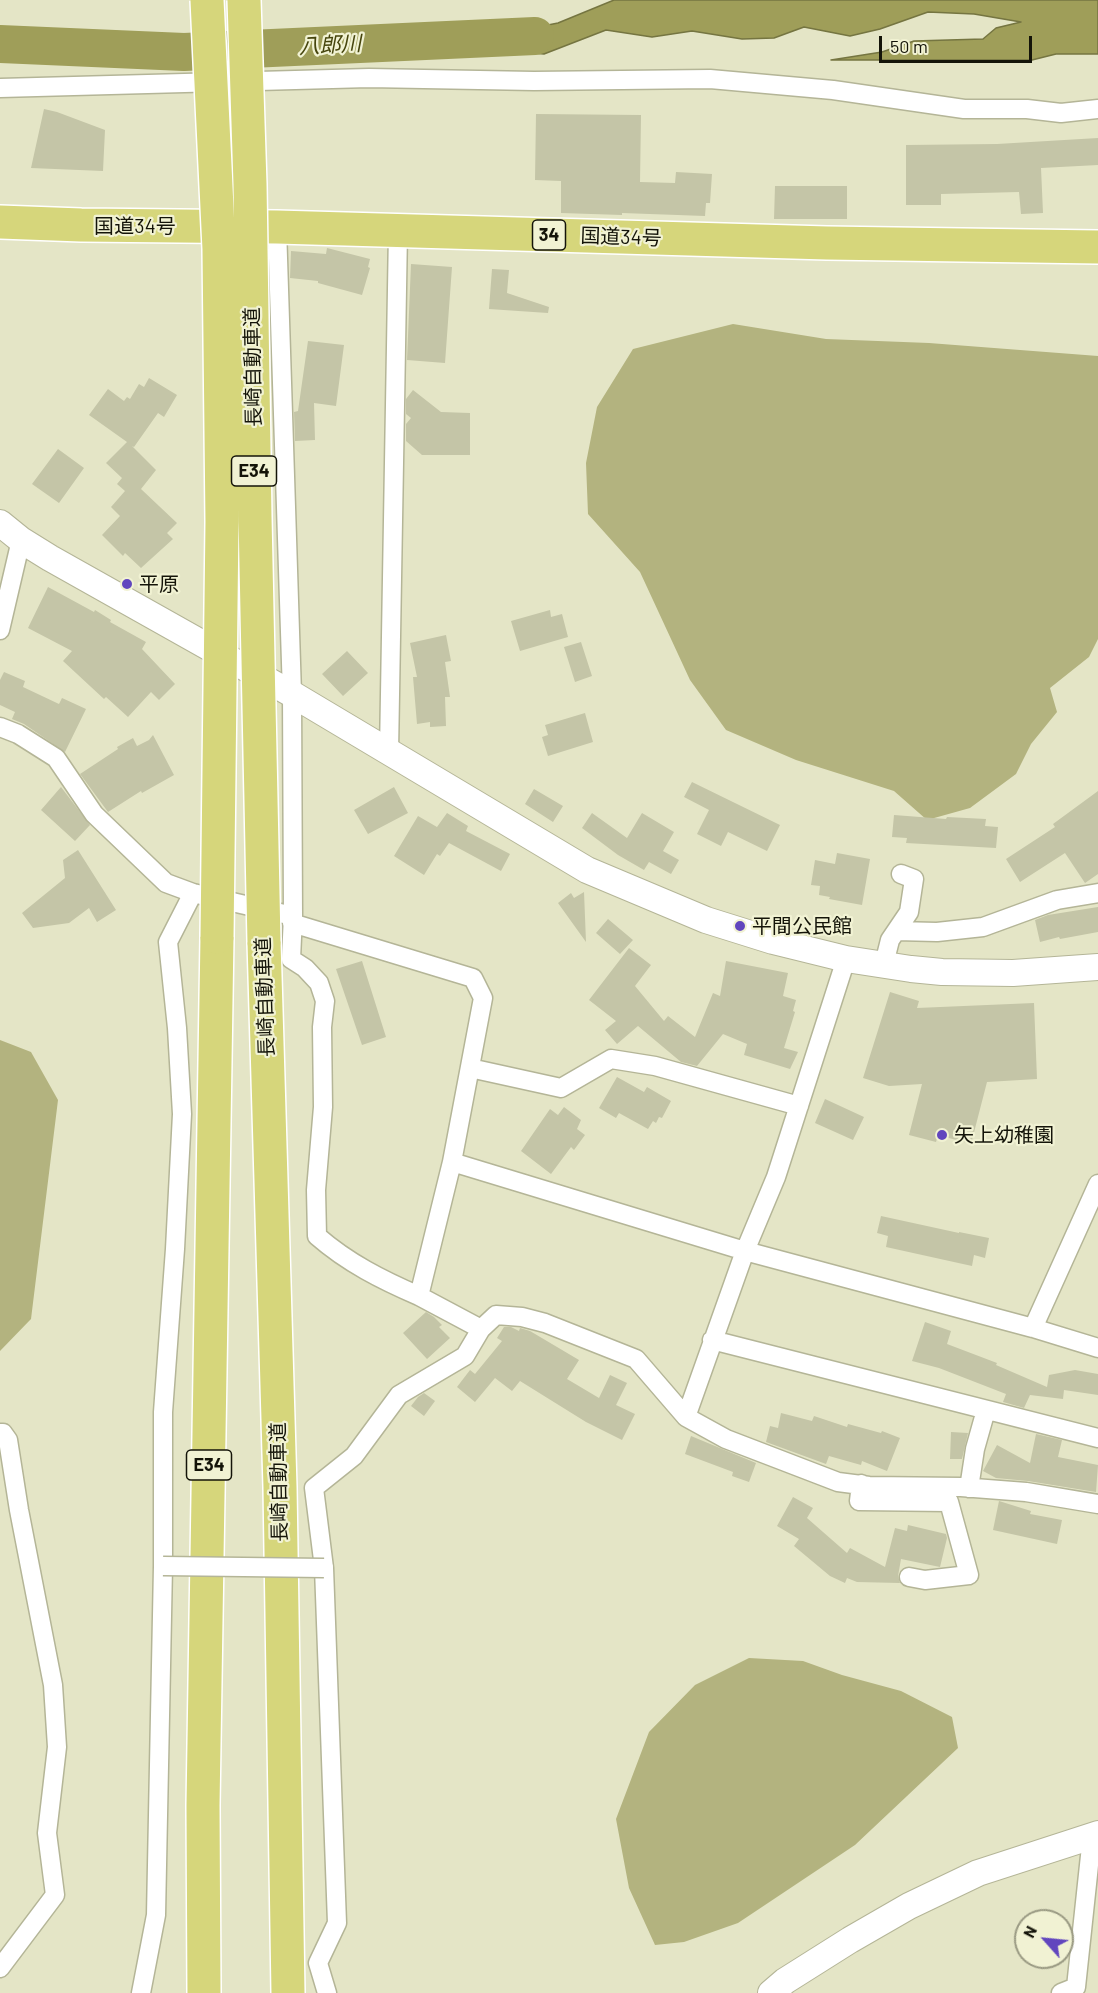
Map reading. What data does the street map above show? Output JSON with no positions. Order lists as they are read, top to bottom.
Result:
{
  "streets": {
    "highway": [
      "国道34号",
      "34",
      "長崎自動車道",
      "E34"
    ]
  },
  "water": ["八郎川"],
  "places": ["平原", "平間公民館", "矢上幼稚園"],
  "scale_bar": "50 m",
  "north": "top left"
}
